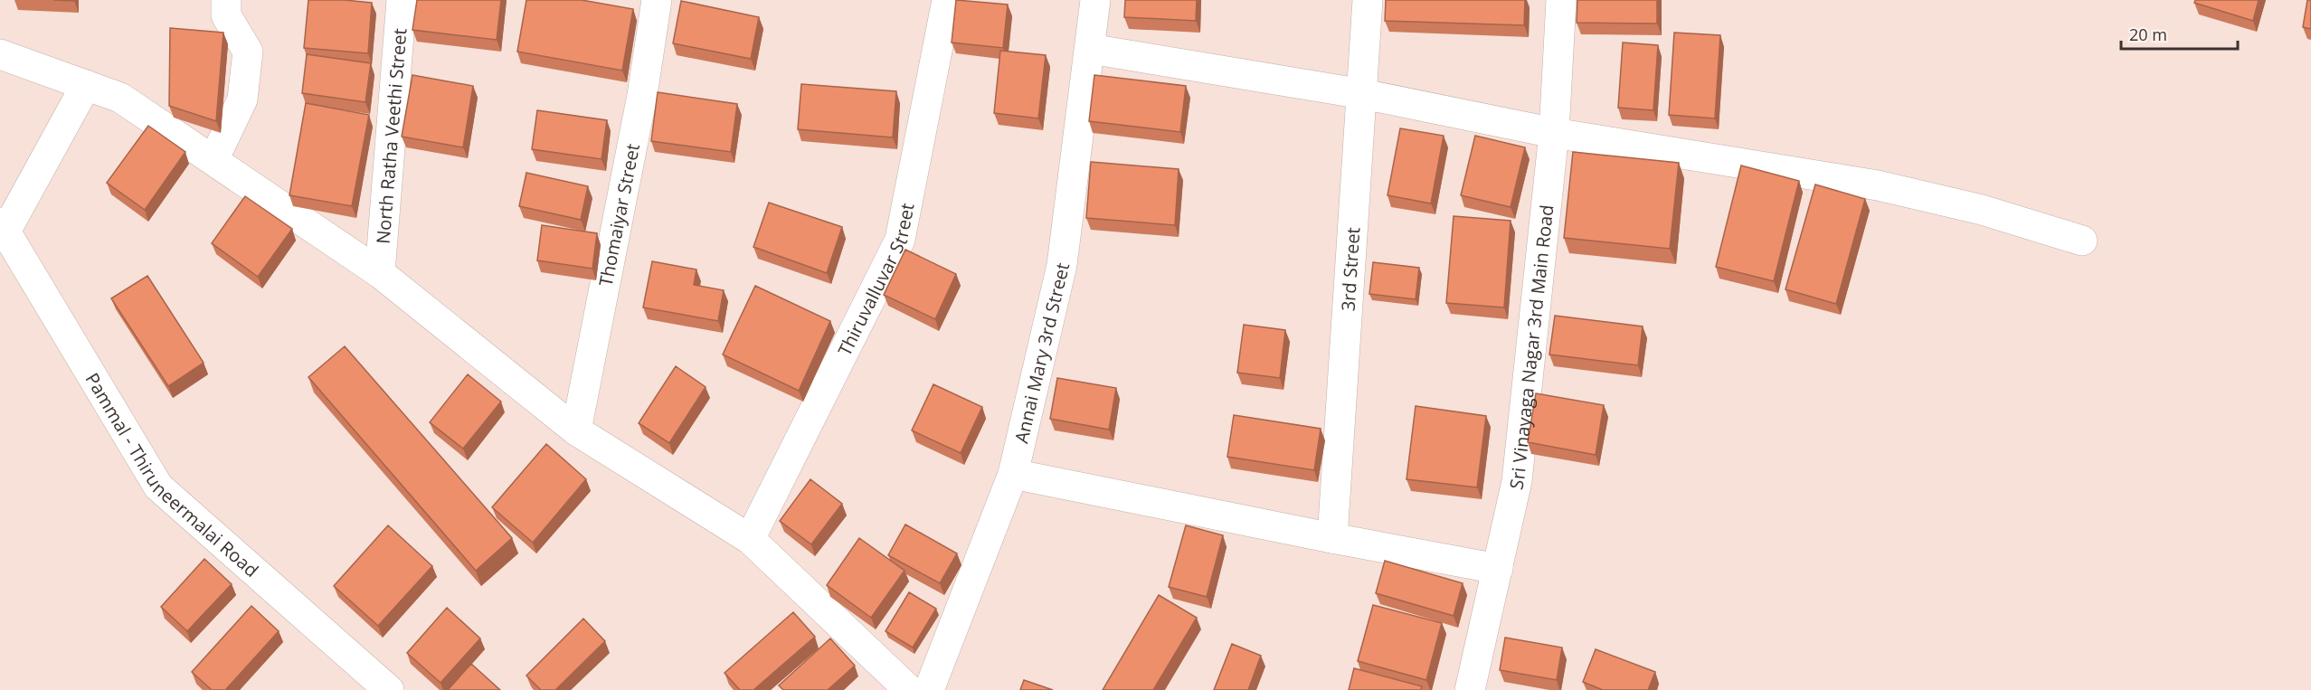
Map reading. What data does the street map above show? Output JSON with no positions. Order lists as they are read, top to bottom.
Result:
{
  "streets": {
    "street": [
      "North Ratha Veethi Street",
      "Thomaiyar Street",
      "3rd Street",
      "Thiruvalluvar Street",
      "Sri Vinayaga Nagar 3rd Main Road",
      "Annai Mary 3rd Street",
      "Pammal - Thiruneermalai Road"
    ]
  },
  "scale_bar": "20 m"
}
